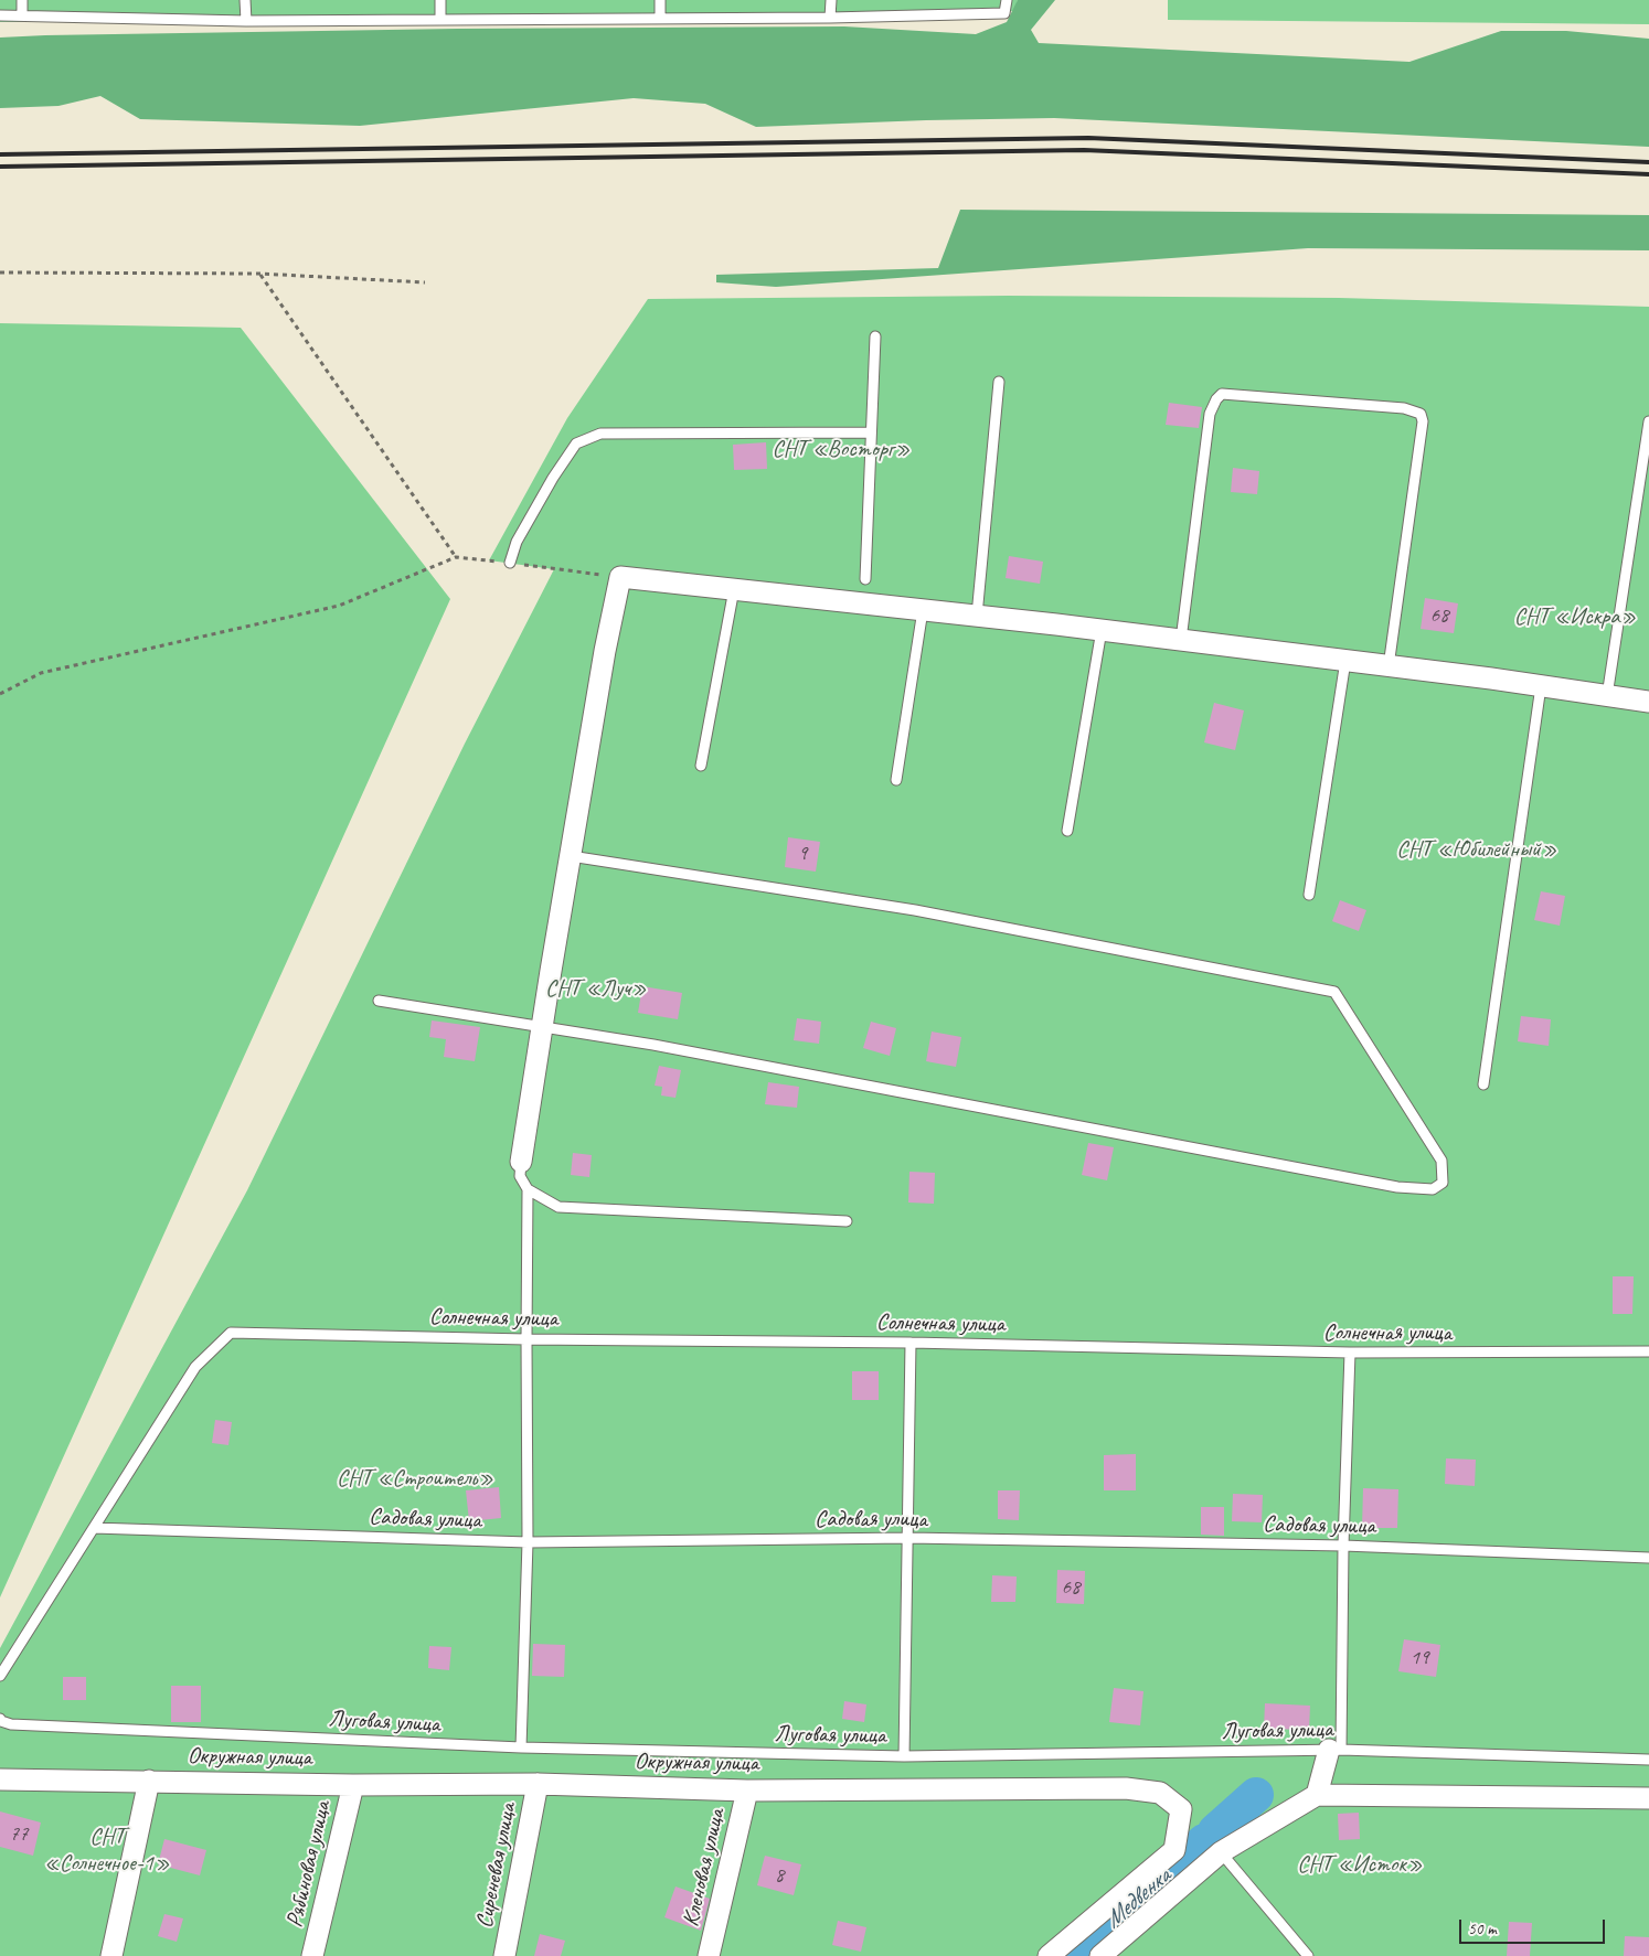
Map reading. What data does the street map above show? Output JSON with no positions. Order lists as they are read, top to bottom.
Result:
{
  "streets": {
    "street": [
      "Окружная улица",
      "Рябиновая улица",
      "Сиреневая улица",
      "Кленовая улица"
    ],
    "lane": ["Солнечная улица", "Садовая улица", "Луговая улица"]
  },
  "crossings": [
    ["Солнечная улица", "Садовая улица"],
    ["Окружная улица", "Рябиновая улица"],
    ["Окружная улица", "Сиреневая улица"],
    ["Окружная улица", "Кленовая улица"]
  ],
  "water": ["Медвенка"],
  "parks": [
    "СНТ «Восторг»",
    "СНТ «Искра»",
    "СНТ «Юбилейный»",
    "СНТ «Луч»",
    "СНТ «Строитель»",
    "СНТ «Солнечное-1»",
    "СНТ «Исток»"
  ],
  "house_numbers": [
    "68",
    "9",
    "68",
    "19",
    "77",
    "8"
  ],
  "scale_bar": "50 m"
}
